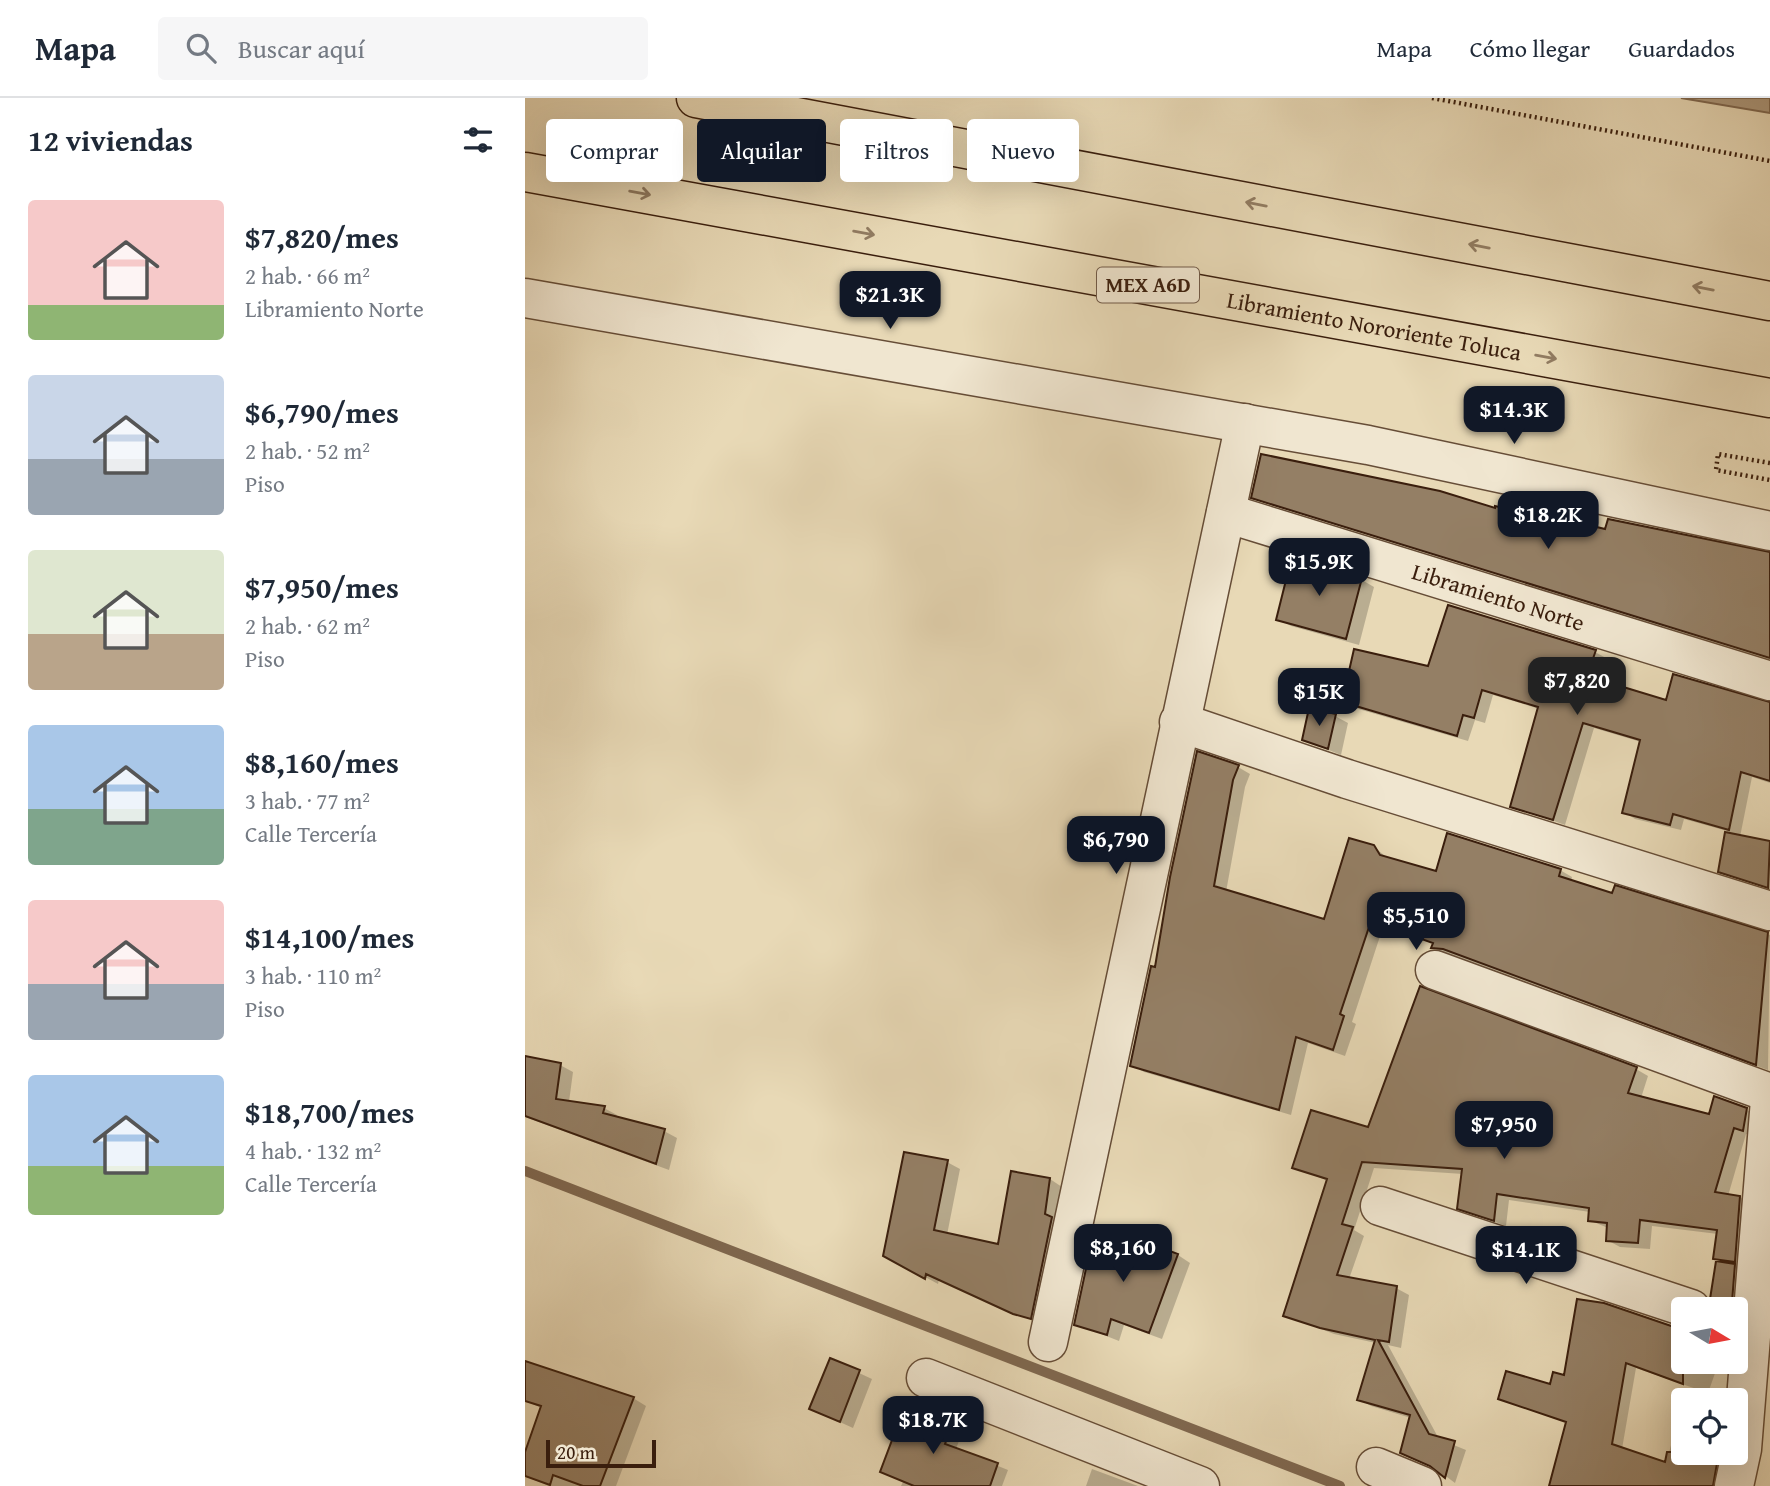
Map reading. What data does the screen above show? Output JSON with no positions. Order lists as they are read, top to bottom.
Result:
{
  "streets": {
    "highway": ["MEX A6D", "Libramiento Nororiente Toluca"],
    "street": ["Libramiento Norte"]
  },
  "scale_bar": "20 m",
  "north": "right",
  "page": {
    "header": "Mapa",
    "search": "Buscar aquí",
    "nav": ["Mapa", "Cómo llegar", "Guardados"],
    "heading": "12 viviendas",
    "chip": [
      "Comprar",
      "Alquilar",
      "Filtros",
      "Nuevo"
    ],
    "list": [
      {
        "name": "$7,820/mes",
        "note": "2 hab. · 66 m² · Libramiento Norte"
      },
      {
        "name": "$6,790/mes",
        "note": "2 hab. · 52 m² · Piso"
      },
      {
        "name": "$7,950/mes",
        "note": "2 hab. · 62 m² · Piso"
      },
      {
        "name": "$8,160/mes",
        "note": "3 hab. · 77 m² · Calle Tercería"
      },
      {
        "name": "$14,100/mes",
        "note": "3 hab. · 110 m² · Piso"
      },
      {
        "name": "$18,700/mes",
        "note": "4 hab. · 132 m² · Calle Tercería"
      }
    ],
    "price": [
      "$21.3K",
      "$14.3K",
      "$18.2K",
      "$15.9K",
      "$7,820",
      "$15K",
      "$6,790",
      "$5,510",
      "$7,950",
      "$8,160",
      "$14.1K",
      "$18.7K"
    ],
    "scale": "20 m"
  }
}
